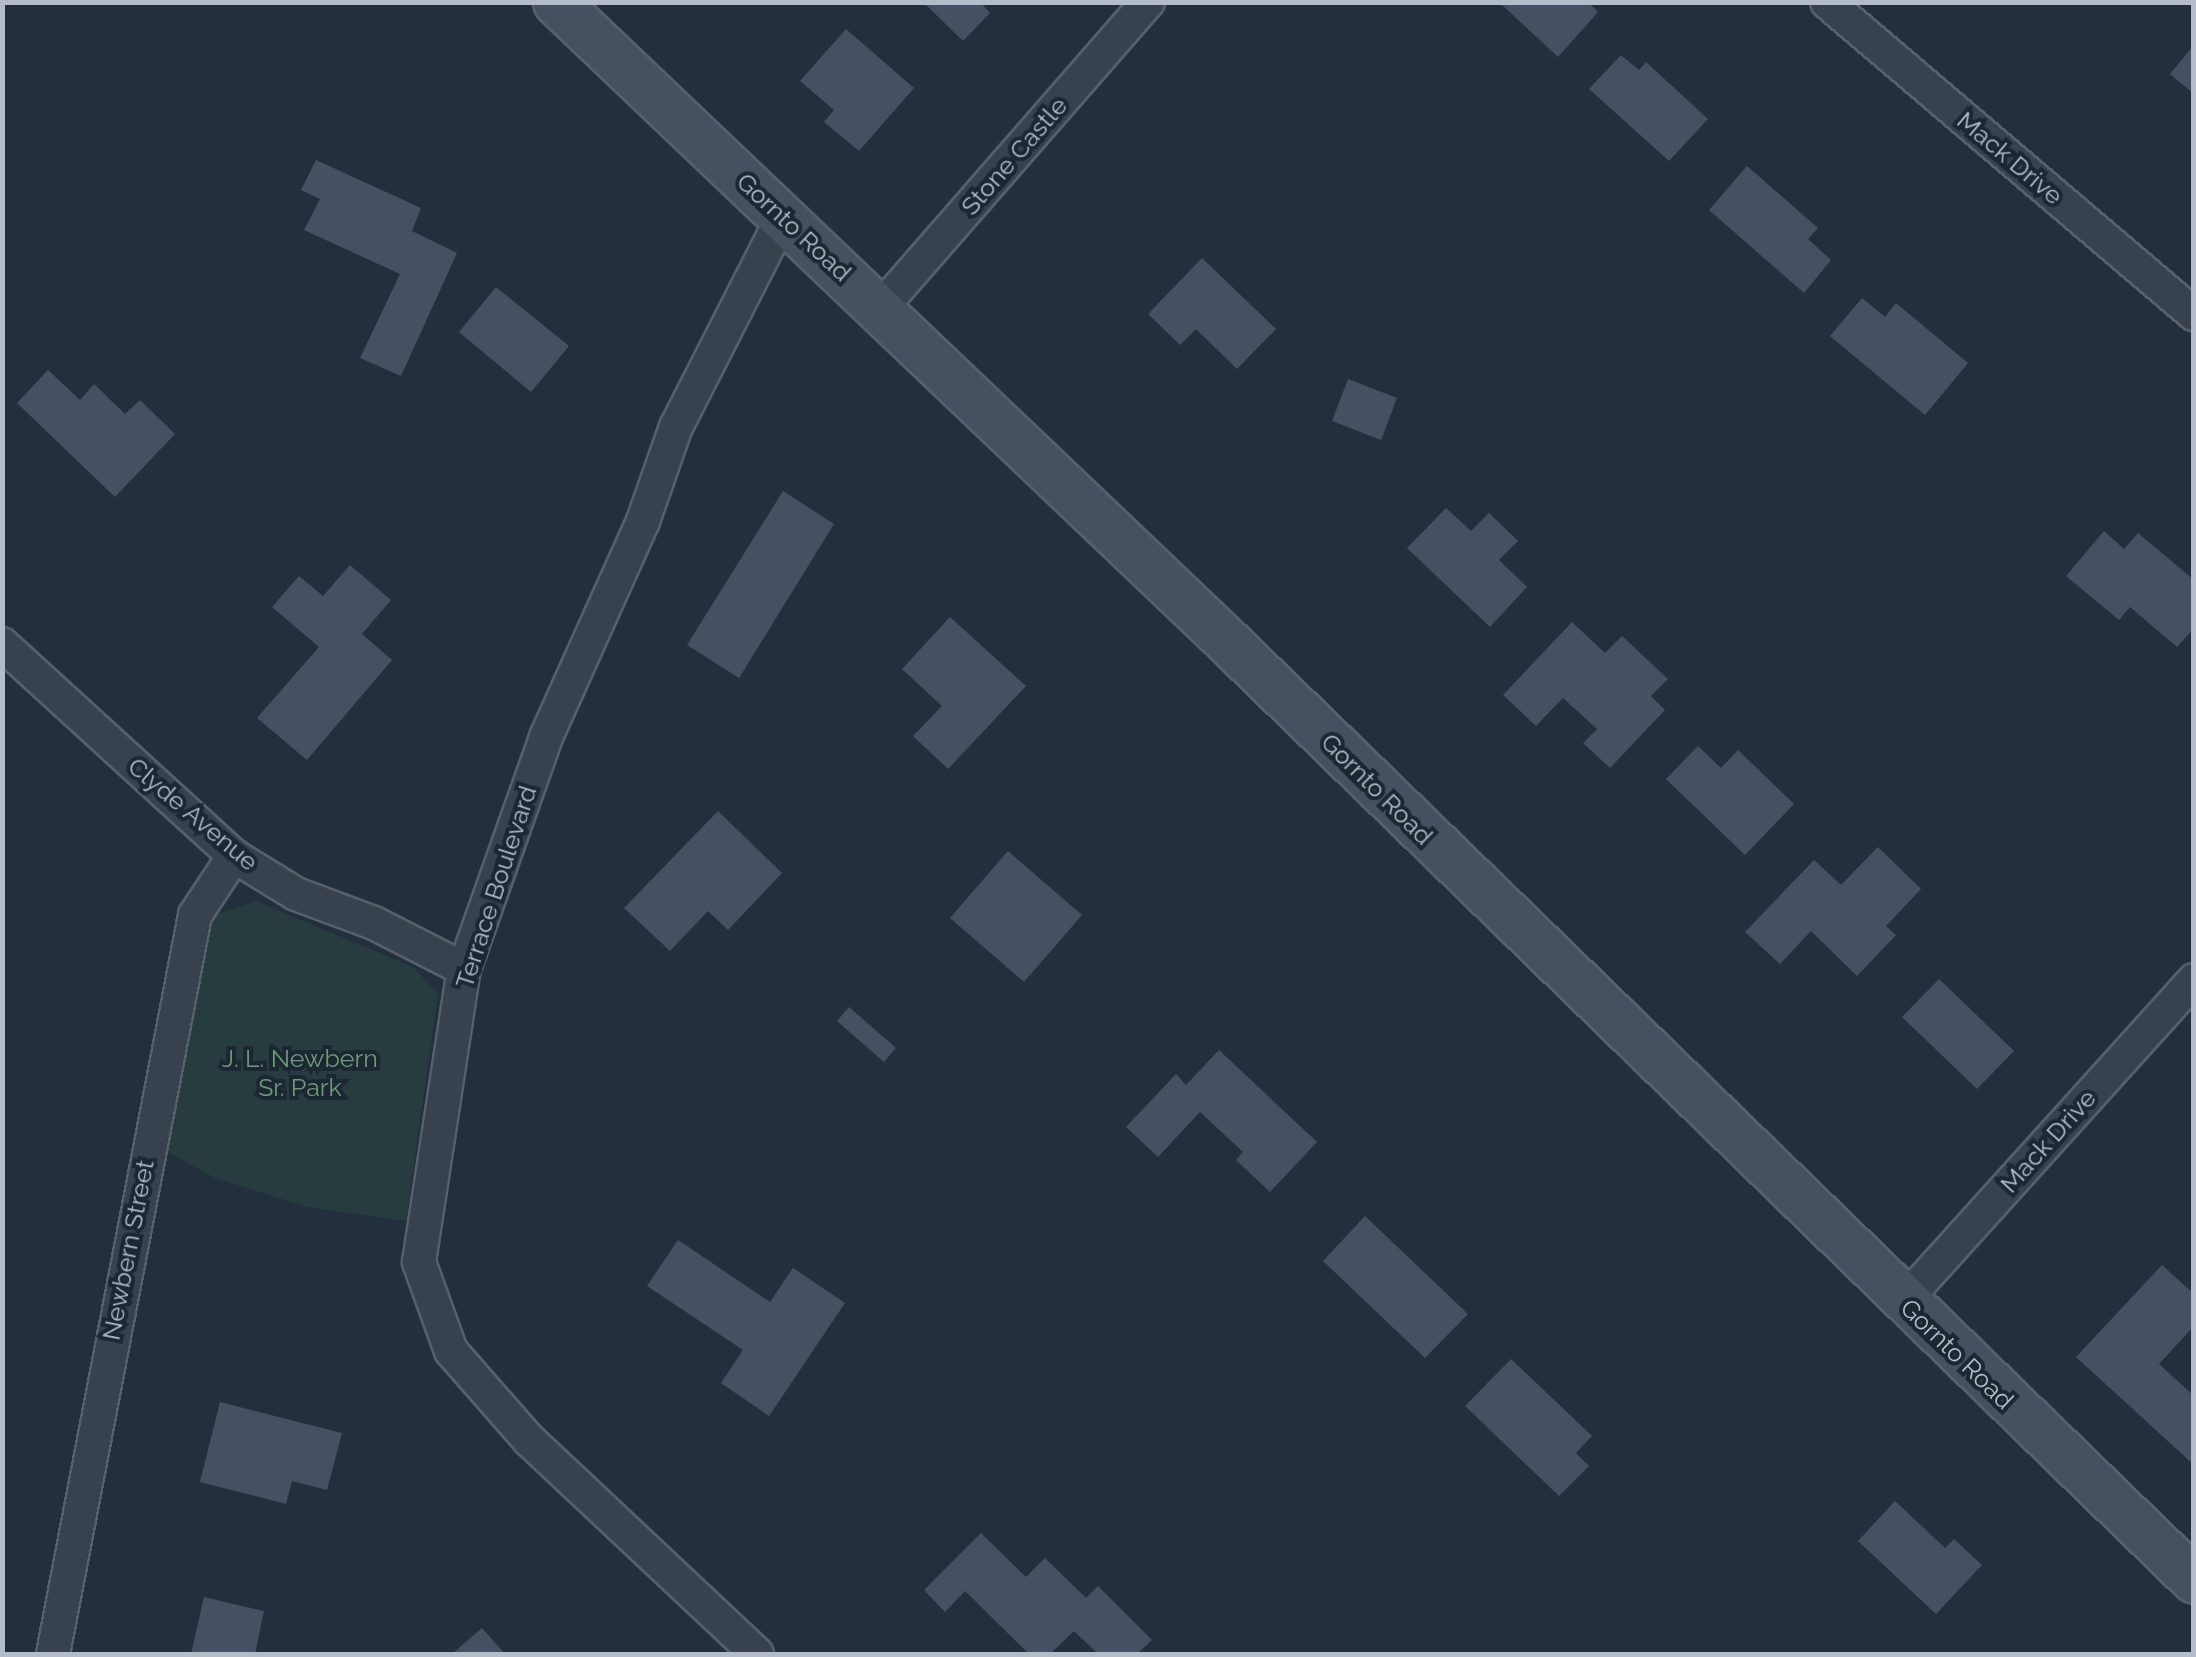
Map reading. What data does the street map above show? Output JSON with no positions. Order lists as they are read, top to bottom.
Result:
{
  "streets": {
    "main road": ["Gornto Road"],
    "street": [
      "Stone Castle",
      "Mack Drive",
      "Clyde Avenue",
      "Terrace Boulevard",
      "Newbern Street"
    ]
  },
  "crossings": [
    ["Stone Castle", "Gornto Road"],
    ["Mack Drive", "Gornto Road"],
    ["Gornto Road", "Terrace Boulevard"],
    ["Clyde Avenue", "Terrace Boulevard"],
    ["Clyde Avenue", "Newbern Street"]
  ],
  "parks": ["J. L. Newbern Sr. Park"]
}
